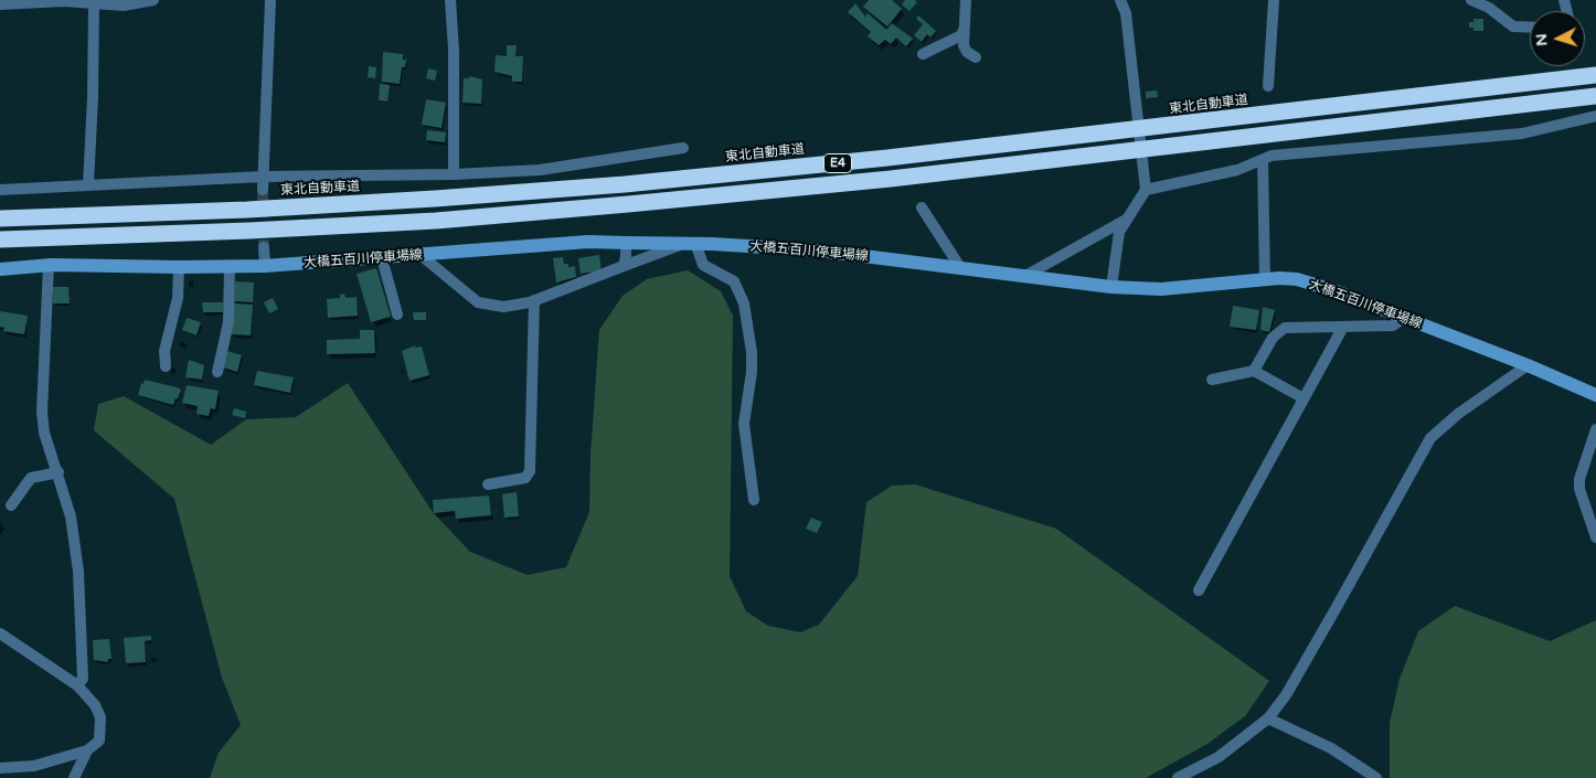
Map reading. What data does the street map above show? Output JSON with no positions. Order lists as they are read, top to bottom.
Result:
{
  "streets": {
    "highway": ["東北自動車道", "E4"],
    "main road": ["大橋五百川停車場線"]
  },
  "north": "left"
}
